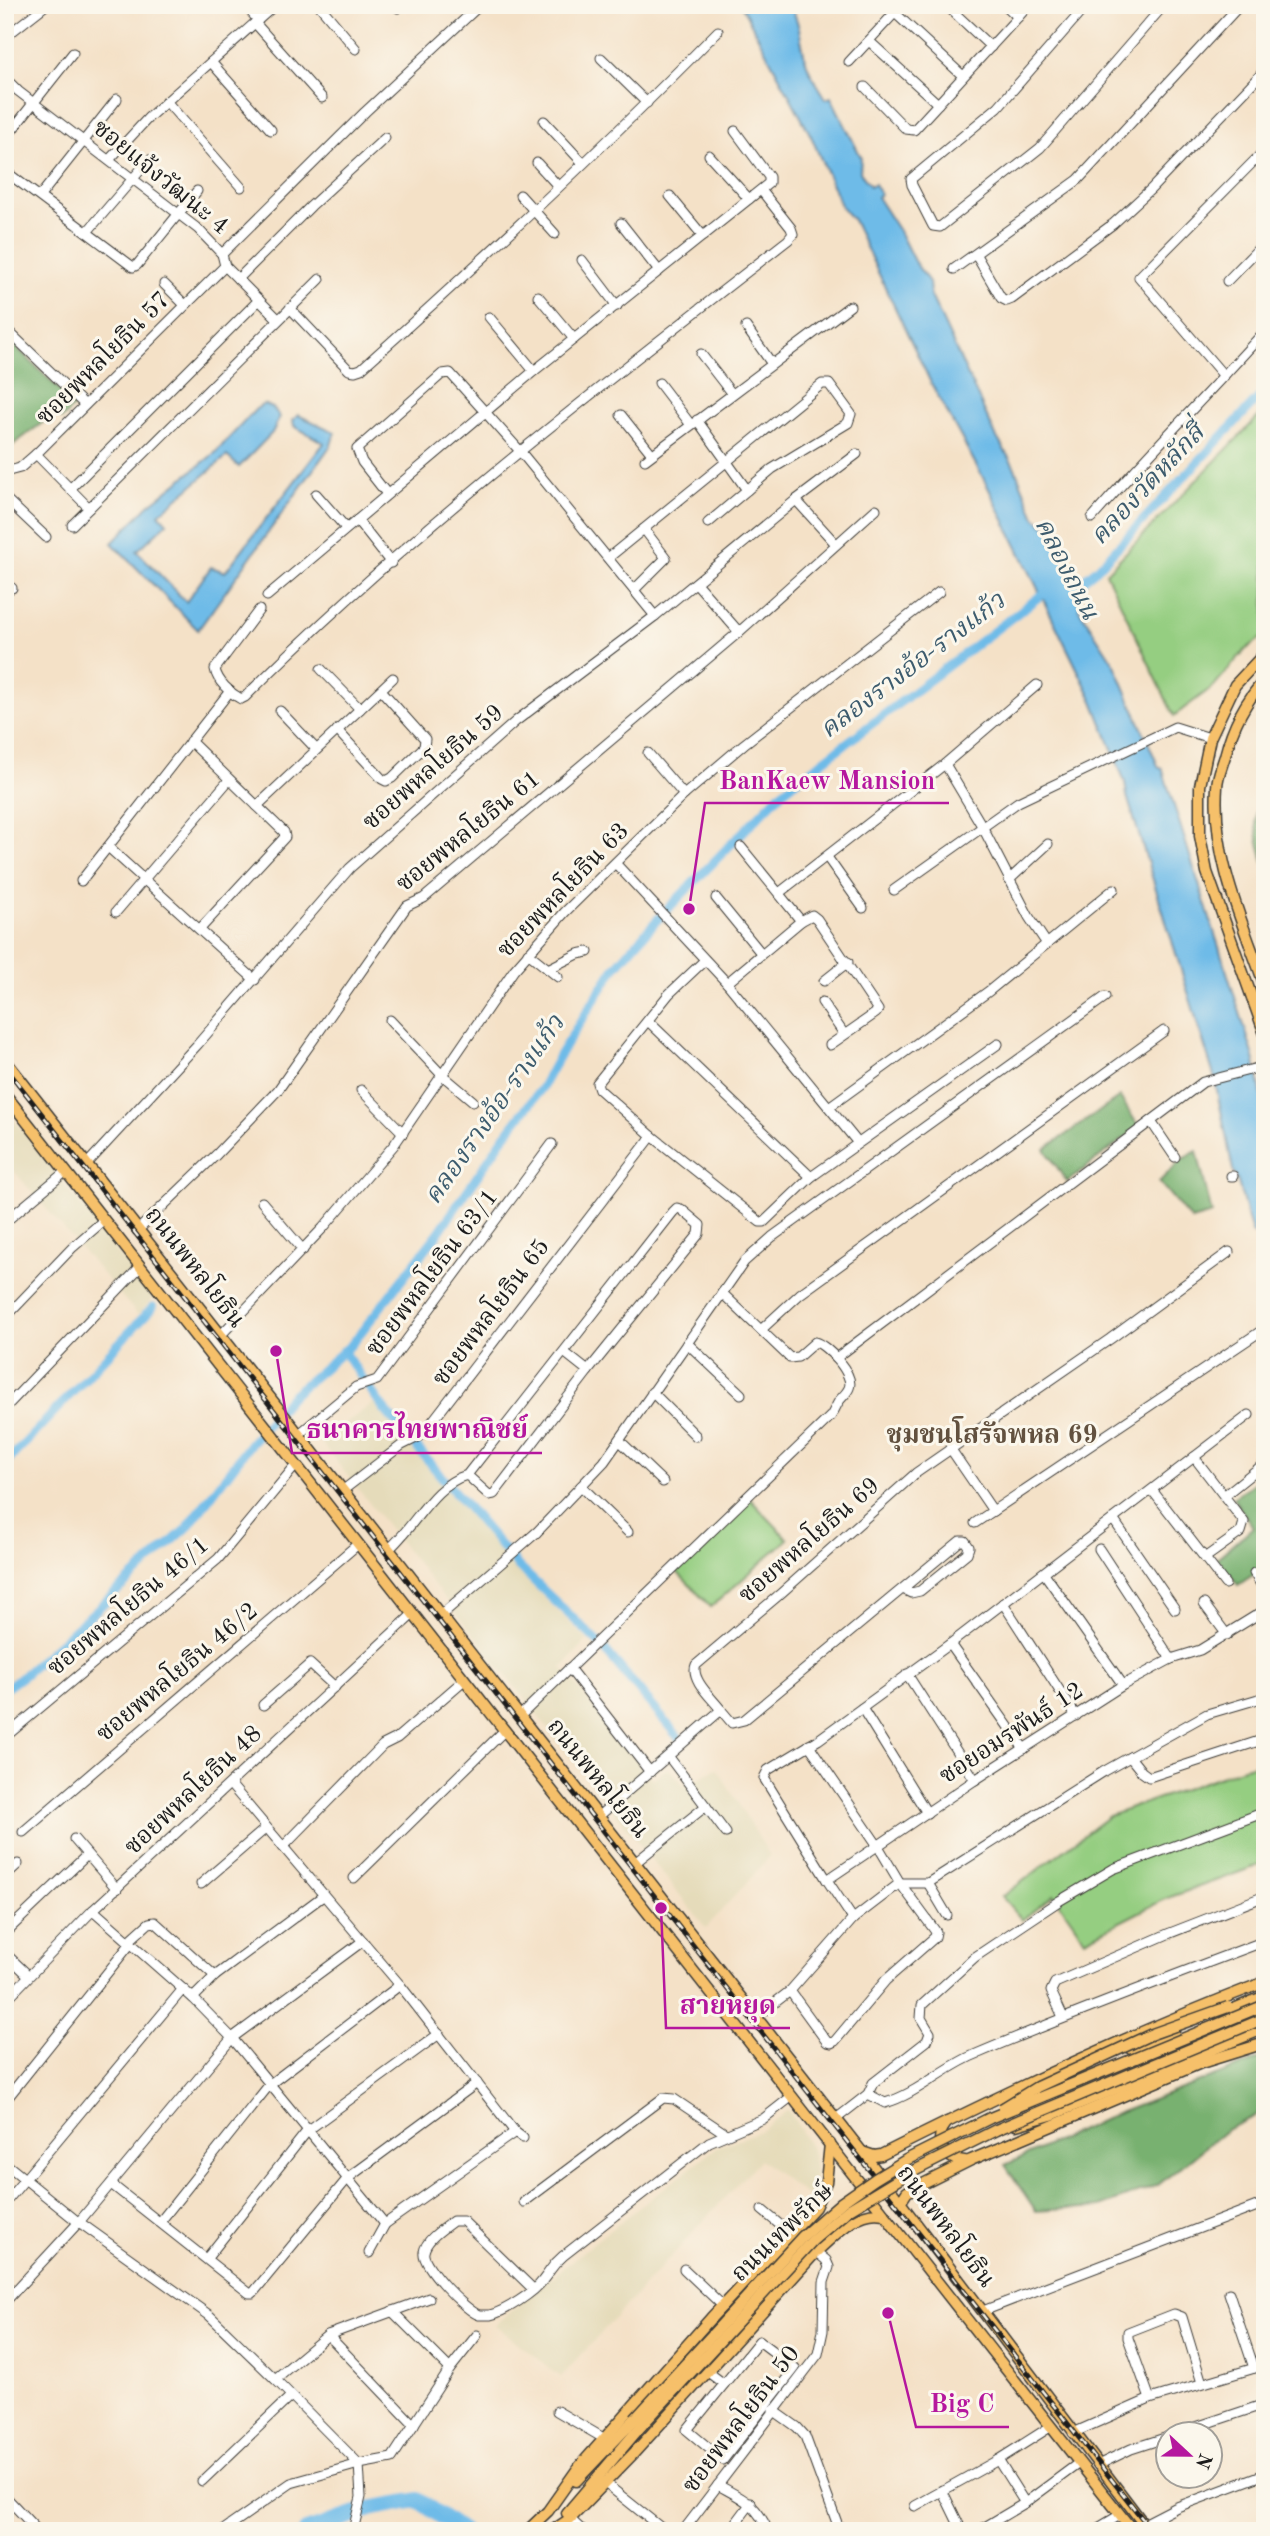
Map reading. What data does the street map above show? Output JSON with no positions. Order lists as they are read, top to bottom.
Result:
{
  "streets": {
    "main road": ["ถนนพหลโยธิน", "ถนนเทพรักษ์"],
    "street": [
      "ซอยแจ้งวัฒนะ 4",
      "ซอยพหลโยธิน 57",
      "ซอยพหลโยธิน 59",
      "ซอยพหลโยธิน 61",
      "ซอยพหลโยธิน 63",
      "ซอยพหลโยธิน 63/1",
      "ซอยพหลโยธิน 65",
      "ซอยพหลโยธิน 69",
      "ซอยพหลโยธิน 46/1",
      "ซอยพหลโยธิน 46/2",
      "ซอยอมรพันธ์ 12",
      "ซอยพหลโยธิน 48",
      "ซอยพหลโยธิน 50"
    ]
  },
  "crossings": [
    ["ซอยแจ้งวัฒนะ 4", "ซอยพหลโยธิน 57"],
    ["ซอยพหลโยธิน 59", "ถนนพหลโยธิน"],
    ["ซอยพหลโยธิน 61", "ถนนพหลโยธิน"],
    ["ซอยพหลโยธิน 63", "ถนนพหลโยธิน"],
    ["ถนนพหลโยธิน", "ซอยพหลโยธิน 63/1"],
    ["ถนนพหลโยธิน", "ซอยพหลโยธิน 65"],
    ["ถนนพหลโยธิน", "ซอยพหลโยธิน 46/1"],
    ["ถนนพหลโยธิน", "ซอยพหลโยธิน 46/2"],
    ["ถนนพหลโยธิน", "ซอยพหลโยธิน 48"],
    ["ถนนพหลโยธิน", "ถนนเทพรักษ์"],
    ["ถนนเทพรักษ์", "ซอยพหลโยธิน 50"]
  ],
  "districts": ["ชุมชนโสรัจพหล 69"],
  "water": ["คลองวัดหลักสี่", "คลองถนน", "คลองรางอ้อ-รางแก้ว"],
  "places": [
    "BanKaew Mansion",
    "ธนาคารไทยพาณิชย์",
    "สายหยุด",
    "Big C"
  ],
  "north": "right"
}
